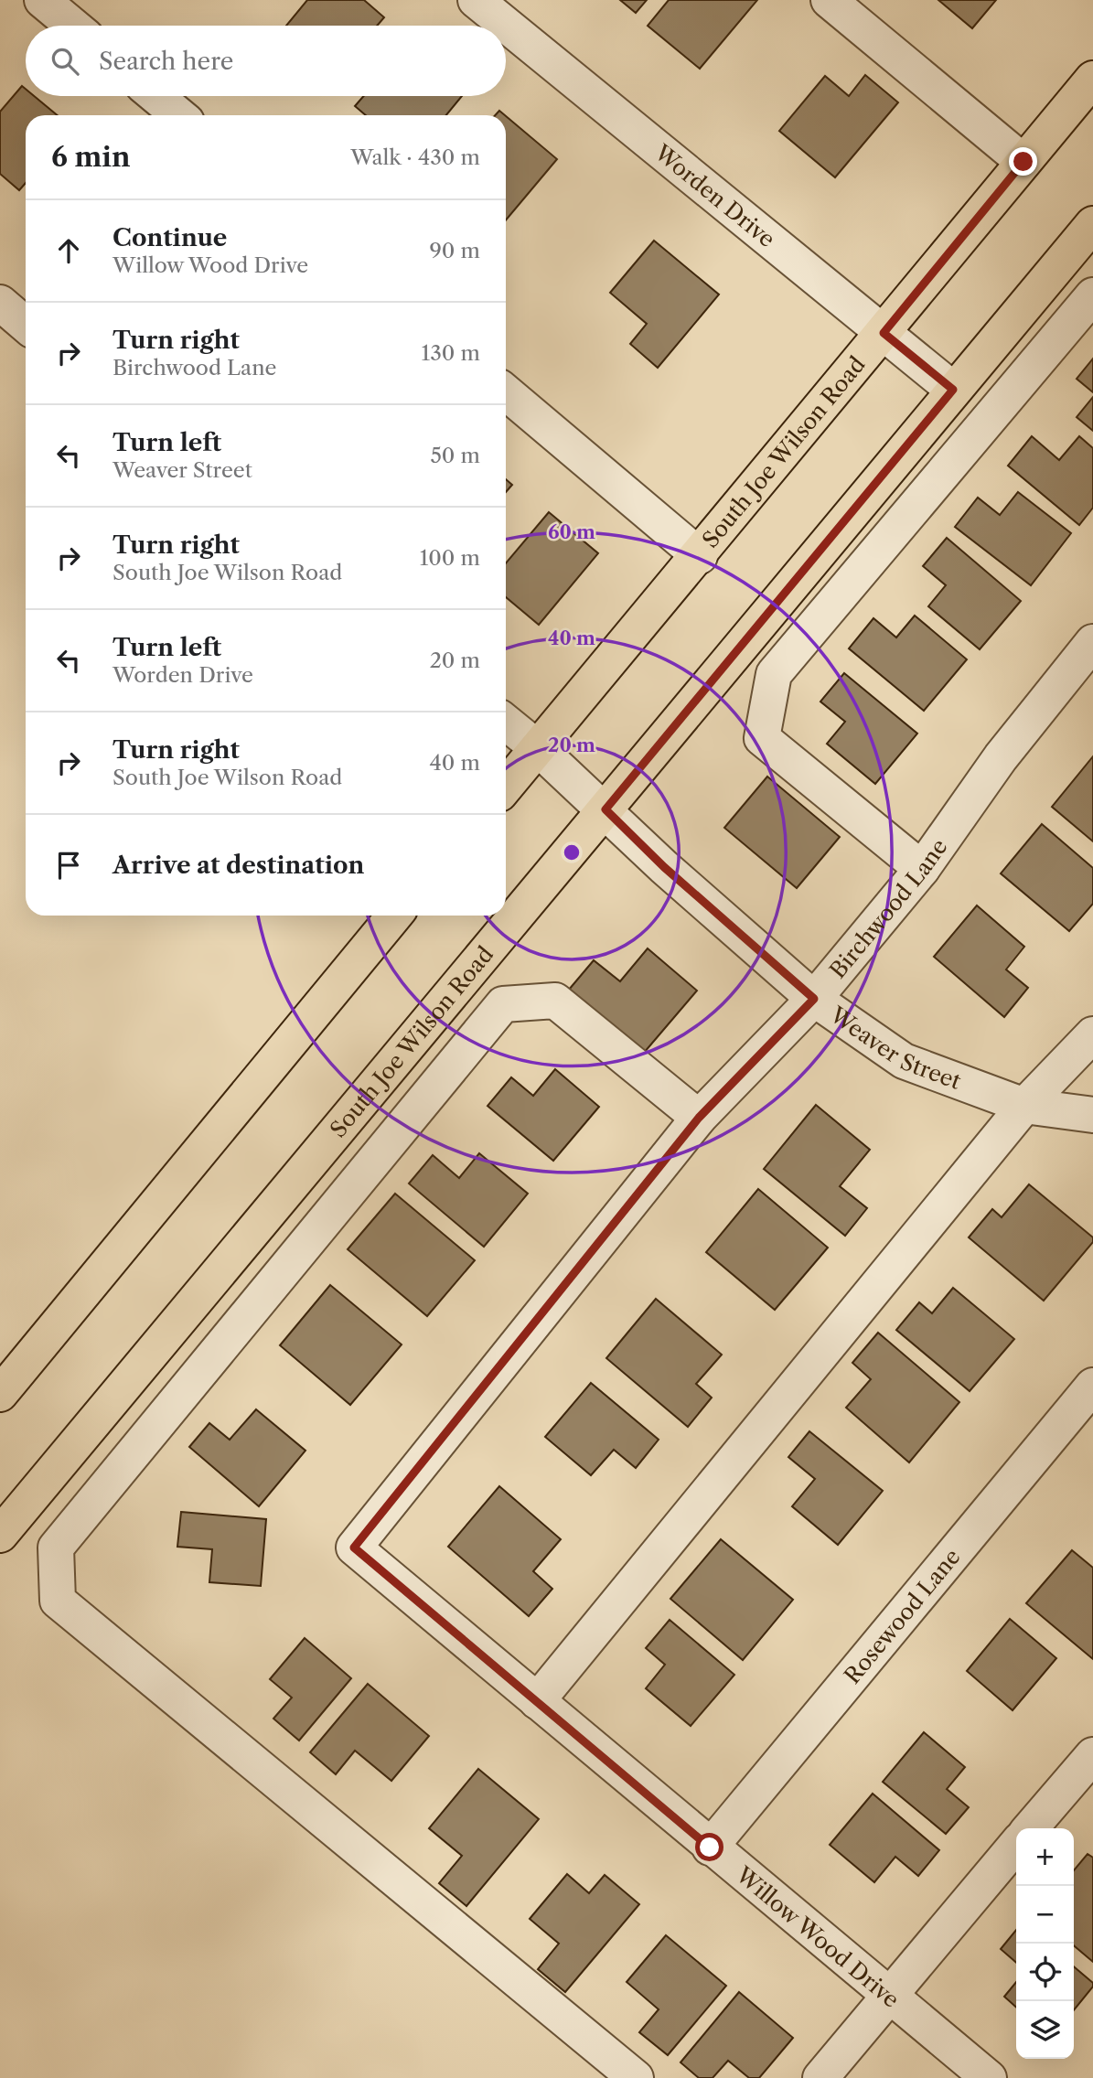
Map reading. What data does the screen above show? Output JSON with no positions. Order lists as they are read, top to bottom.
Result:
{
  "streets": {
    "main road": ["South Joe Wilson Road"],
    "street": [
      "Worden Drive",
      "Birchwood Lane",
      "Weaver Street",
      "Rosewood Lane",
      "Willow Wood Drive"
    ]
  },
  "crossings": [
    ["Worden Drive", "South Joe Wilson Road"],
    ["South Joe Wilson Road", "Weaver Street"],
    ["Birchwood Lane", "Weaver Street"],
    ["Birchwood Lane", "Willow Wood Drive"],
    ["Rosewood Lane", "Willow Wood Drive"]
  ],
  "page": {
    "search": "Search here",
    "heading": ["6 min", "Walk · 430 m"],
    "list": [
      ["Continue", "Willow Wood Drive", "90 m"],
      ["Turn right", "Birchwood Lane", "130 m"],
      ["Turn left", "Weaver Street", "50 m"],
      ["Turn right", "South Joe Wilson Road", "100 m"],
      ["Turn left", "Worden Drive", "20 m"],
      ["Turn right", "South Joe Wilson Road", "40 m"],
      "Arrive at destination"
    ],
    "map_buttons": ["+", "−"]
  },
  "rings": ["60 m", "40 m", "20 m"]
}
